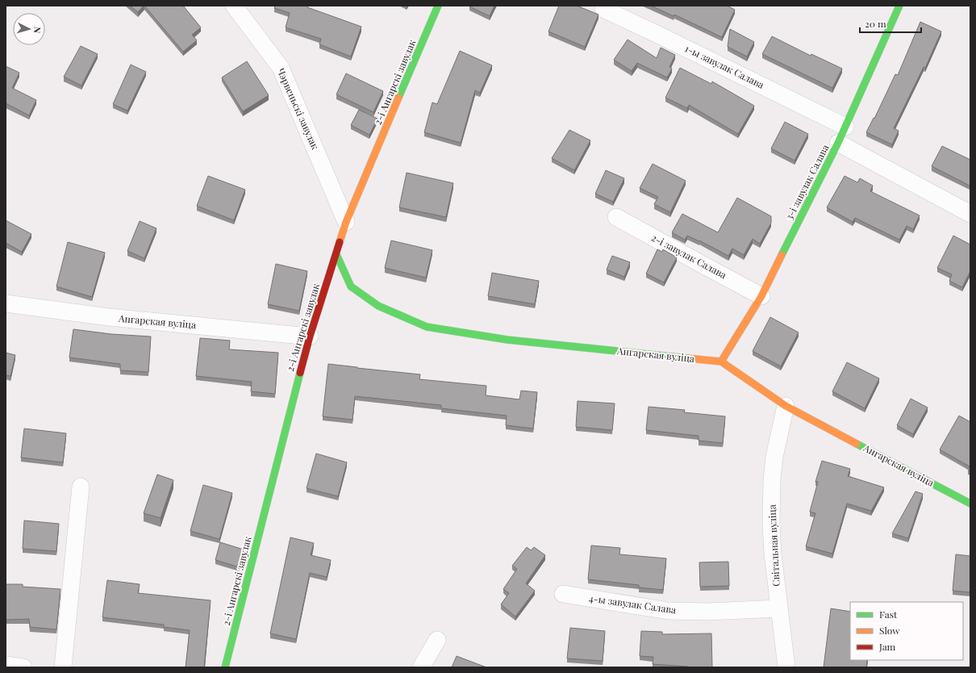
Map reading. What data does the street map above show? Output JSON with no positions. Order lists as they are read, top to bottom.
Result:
{
  "streets": {
    "street": [
      "1-ы завулак Салава",
      "2-і Ангарскі завулак",
      "Чэрвеньскі завулак",
      "3-і завулак Салава",
      "2-і завулак Салава",
      "Ангарская вуліца",
      "Світальная вуліца",
      "4-ы завулак Салава"
    ]
  },
  "crossings": [
    ["1-ы завулак Салава", "3-і завулак Салава"],
    ["2-і Ангарскі завулак", "Чэрвеньскі завулак"],
    ["2-і Ангарскі завулак", "Ангарская вуліца"],
    ["3-і завулак Салава", "2-і завулак Салава"],
    ["3-і завулак Салава", "Ангарская вуліца"],
    ["Ангарская вуліца", "Світальная вуліца"],
    ["Світальная вуліца", "4-ы завулак Салава"]
  ],
  "legend": ["Fast", "Slow", "Jam"],
  "scale_bar": "20 m",
  "north": "right"
}
